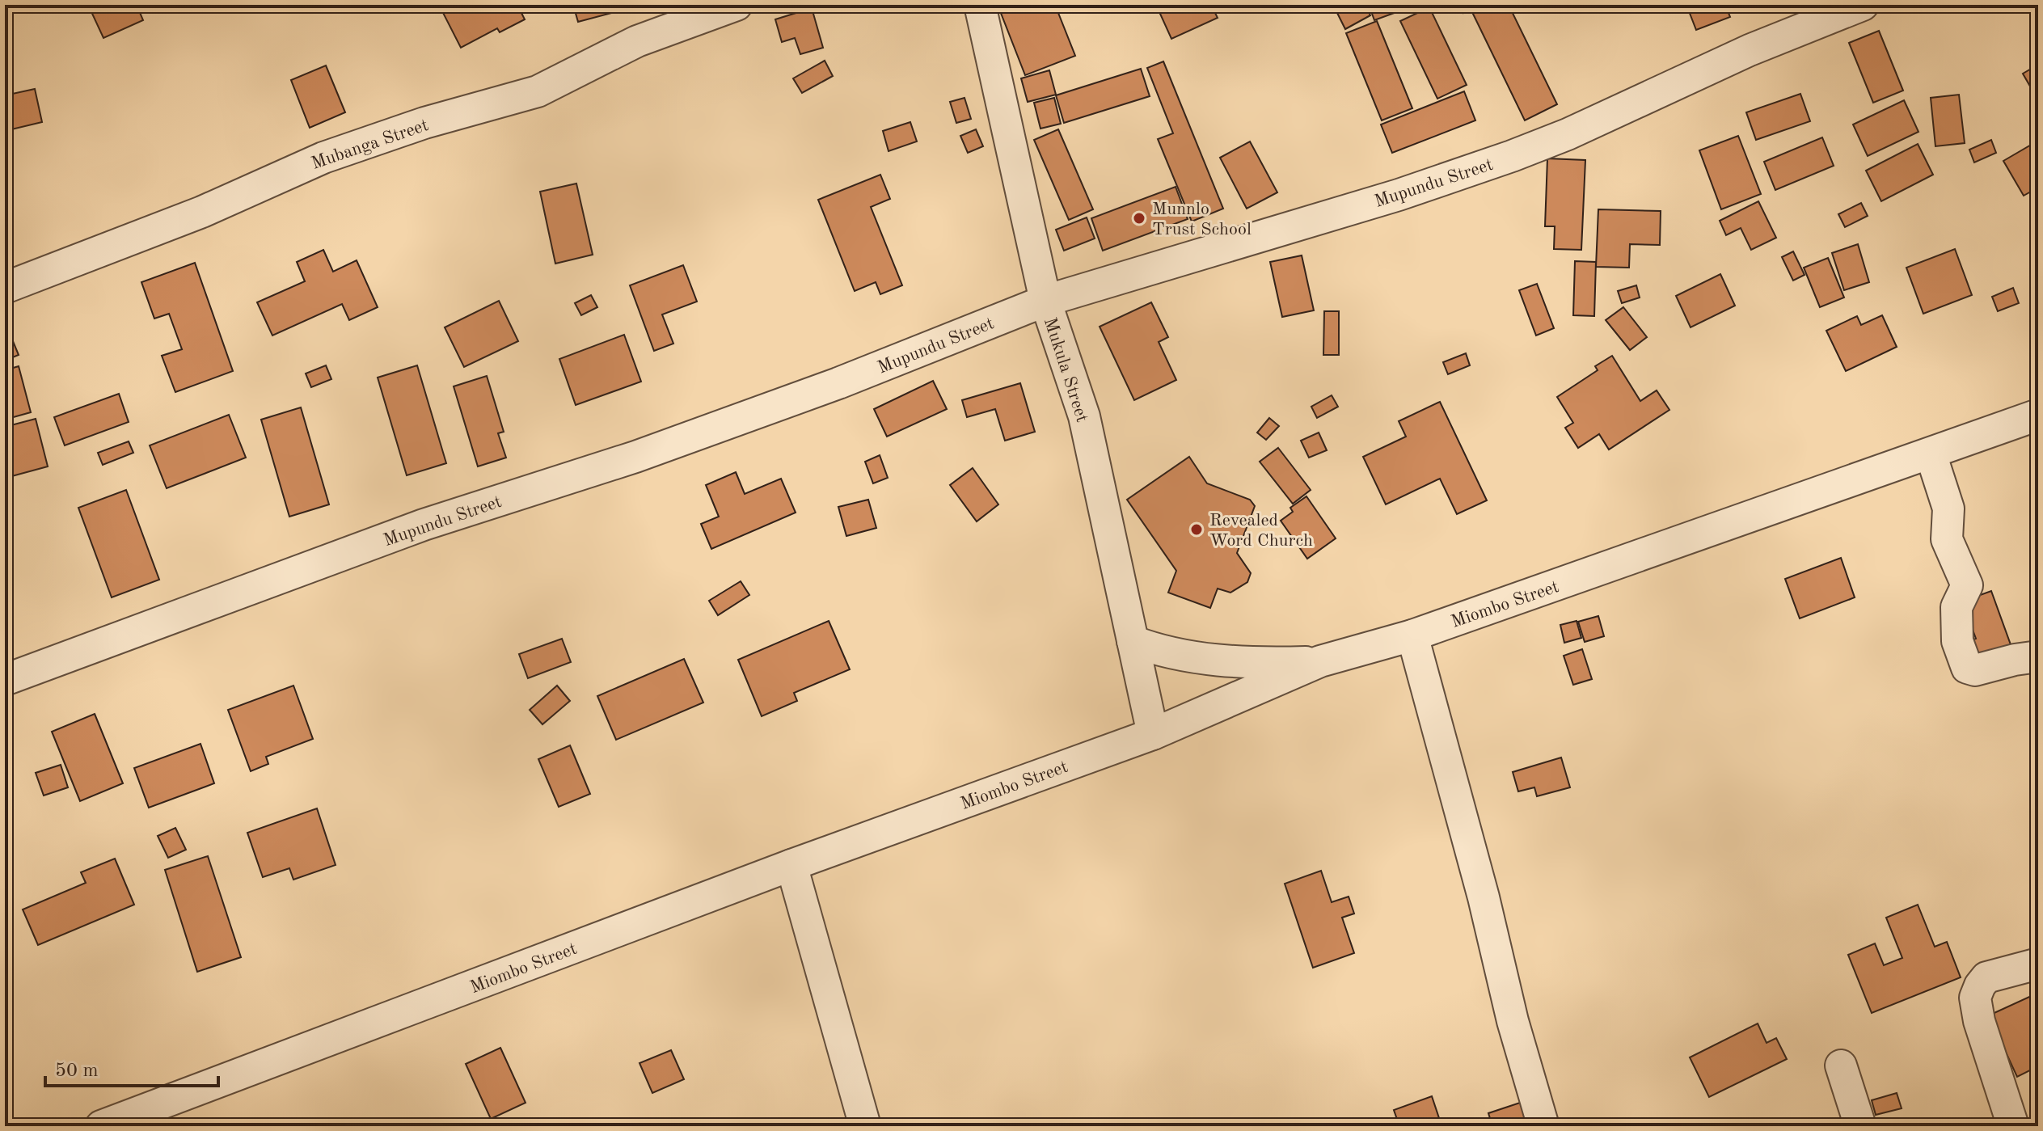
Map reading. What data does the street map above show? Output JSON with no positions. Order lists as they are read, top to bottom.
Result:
{
  "streets": {
    "street": [
      "Mubanga Street",
      "Mupundu Street",
      "Mukula Street",
      "Miombo Street"
    ]
  },
  "crossings": [
    ["Mupundu Street", "Mukula Street"],
    ["Mukula Street", "Miombo Street"]
  ],
  "places": ["Munnlo Trust School", "Revealed Word Church"],
  "scale_bar": "50 m"
}
